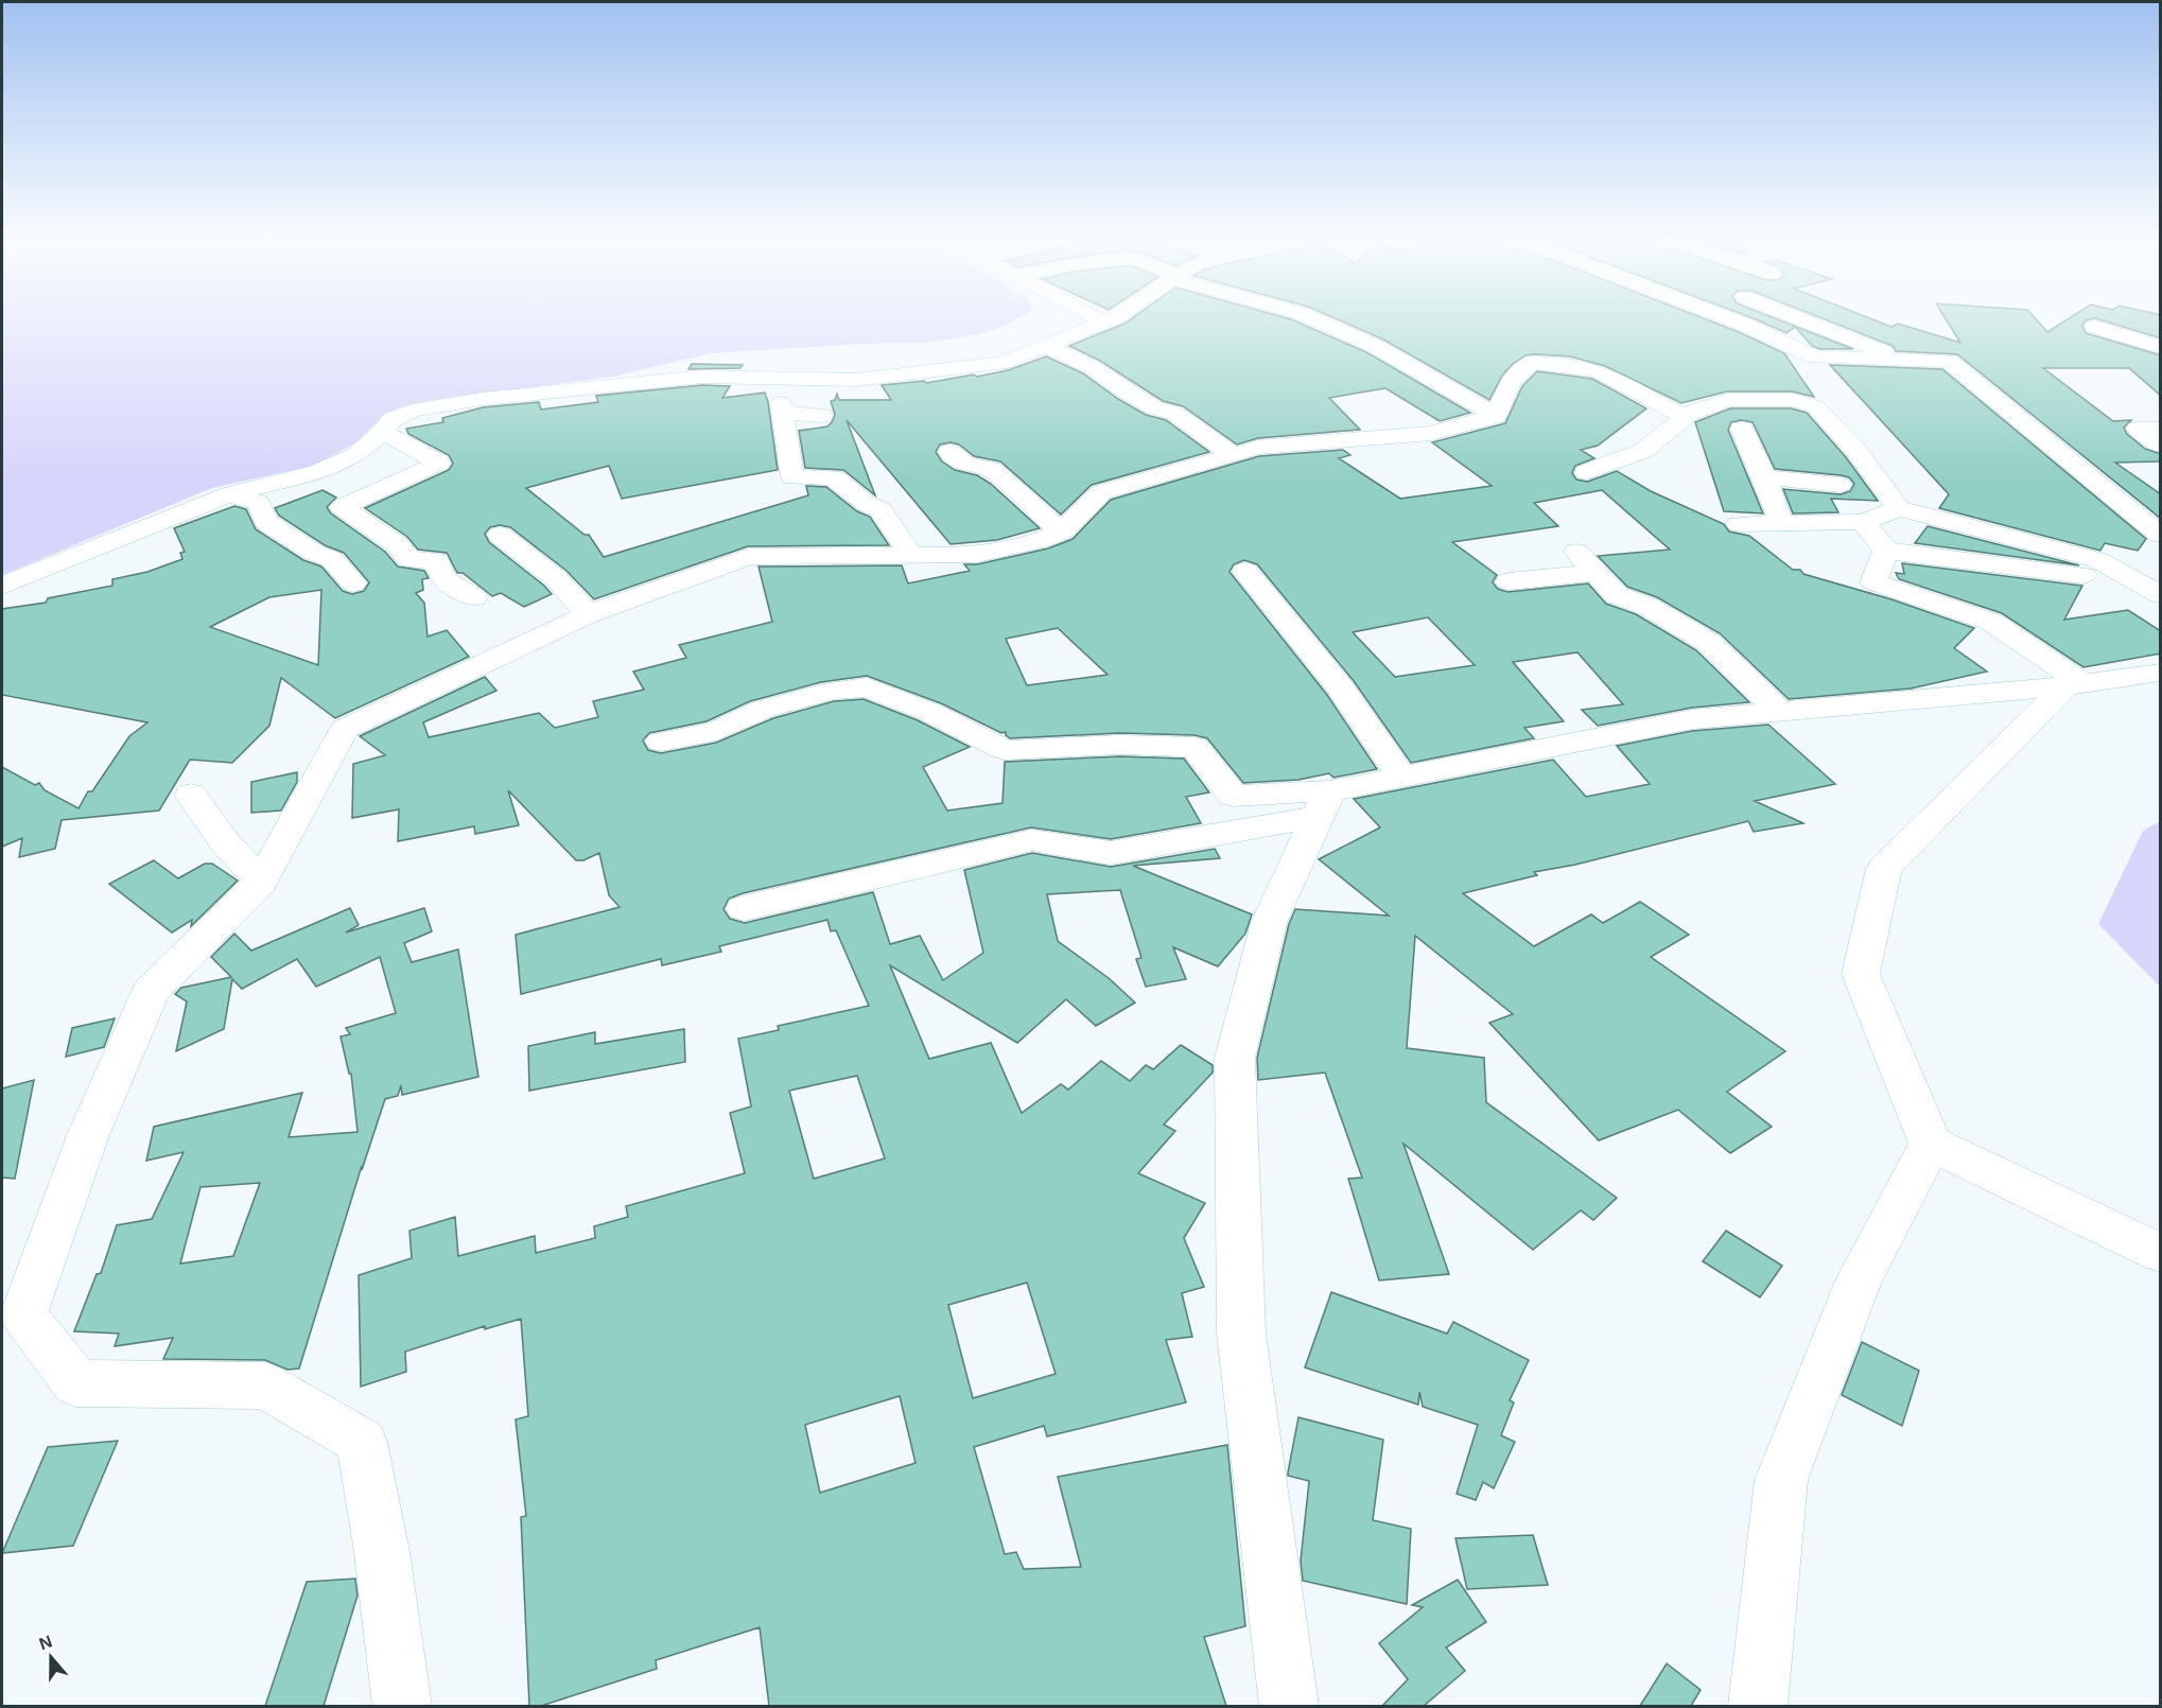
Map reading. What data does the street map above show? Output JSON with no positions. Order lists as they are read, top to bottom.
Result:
{
  "north": "top"
}
